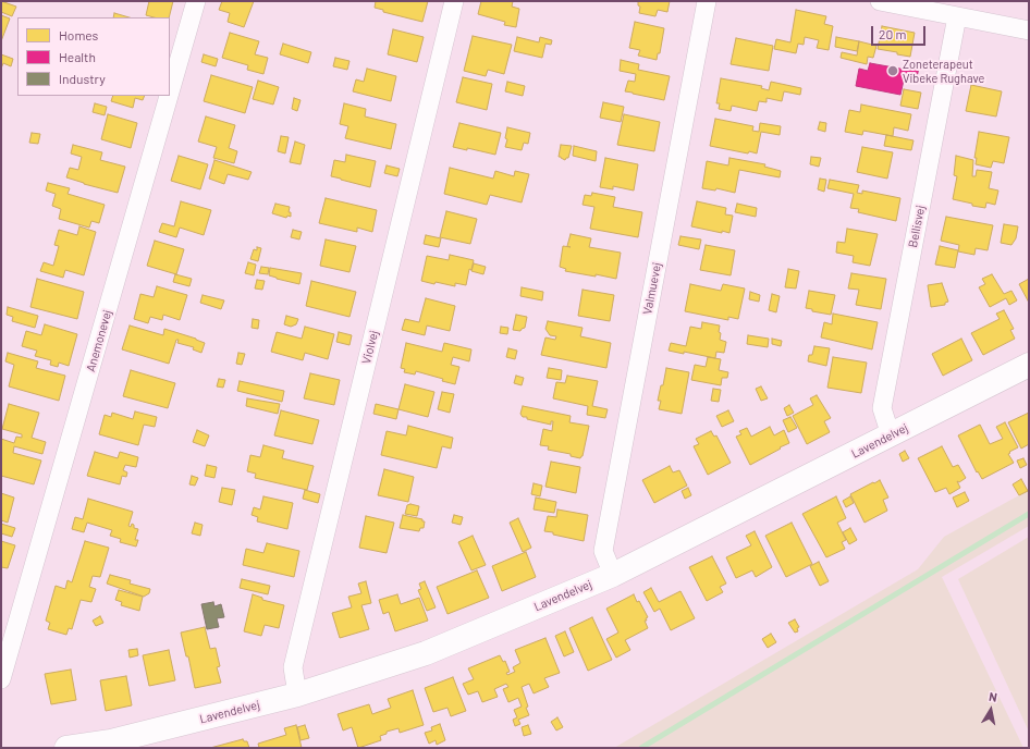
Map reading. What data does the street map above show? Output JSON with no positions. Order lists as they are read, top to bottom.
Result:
{
  "streets": {
    "street": [
      "Bellisvej",
      "Valmuevej",
      "Anemonevej",
      "Violvej",
      "Lavendelvej"
    ]
  },
  "crossings": [
    ["Bellisvej", "Lavendelvej"],
    ["Valmuevej", "Lavendelvej"],
    ["Violvej", "Lavendelvej"]
  ],
  "places": ["Zoneterapeut Vibeke Rughave"],
  "legend": ["Homes", "Health", "Industry"],
  "scale_bar": "20 m",
  "north": "top"
}
